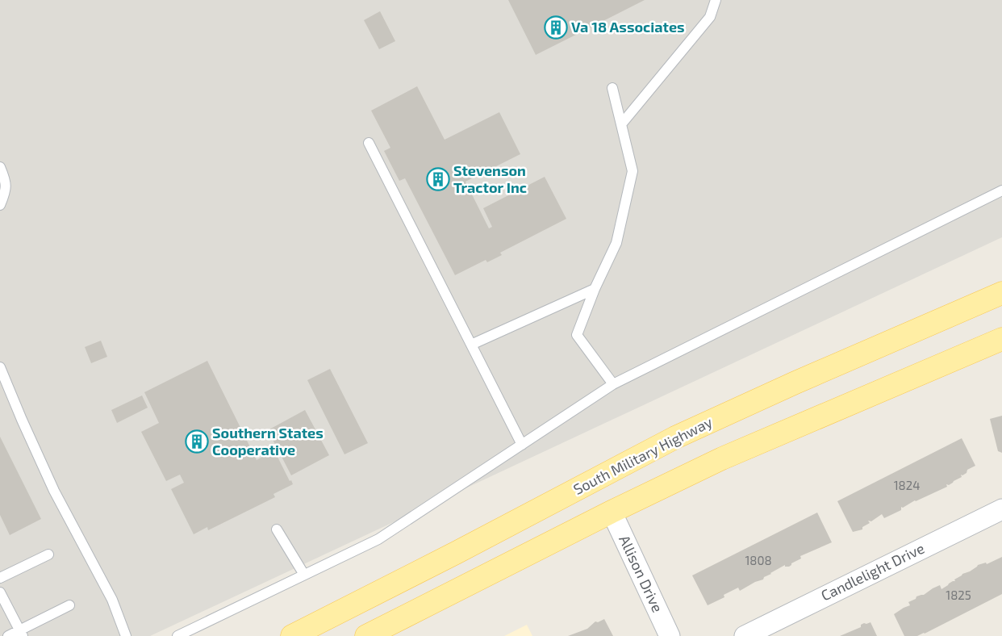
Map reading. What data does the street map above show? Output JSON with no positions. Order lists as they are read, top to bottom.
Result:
{
  "streets": {
    "main road": ["South Military Highway"],
    "street": ["Candlelight Drive", "Allison Drive"]
  },
  "places": {
    "building": ["Va 18 Associates", "Stevenson Tractor Inc", "Southern States Cooperative"]
  },
  "house_numbers": ["1824", "1808", "1825"]
}
